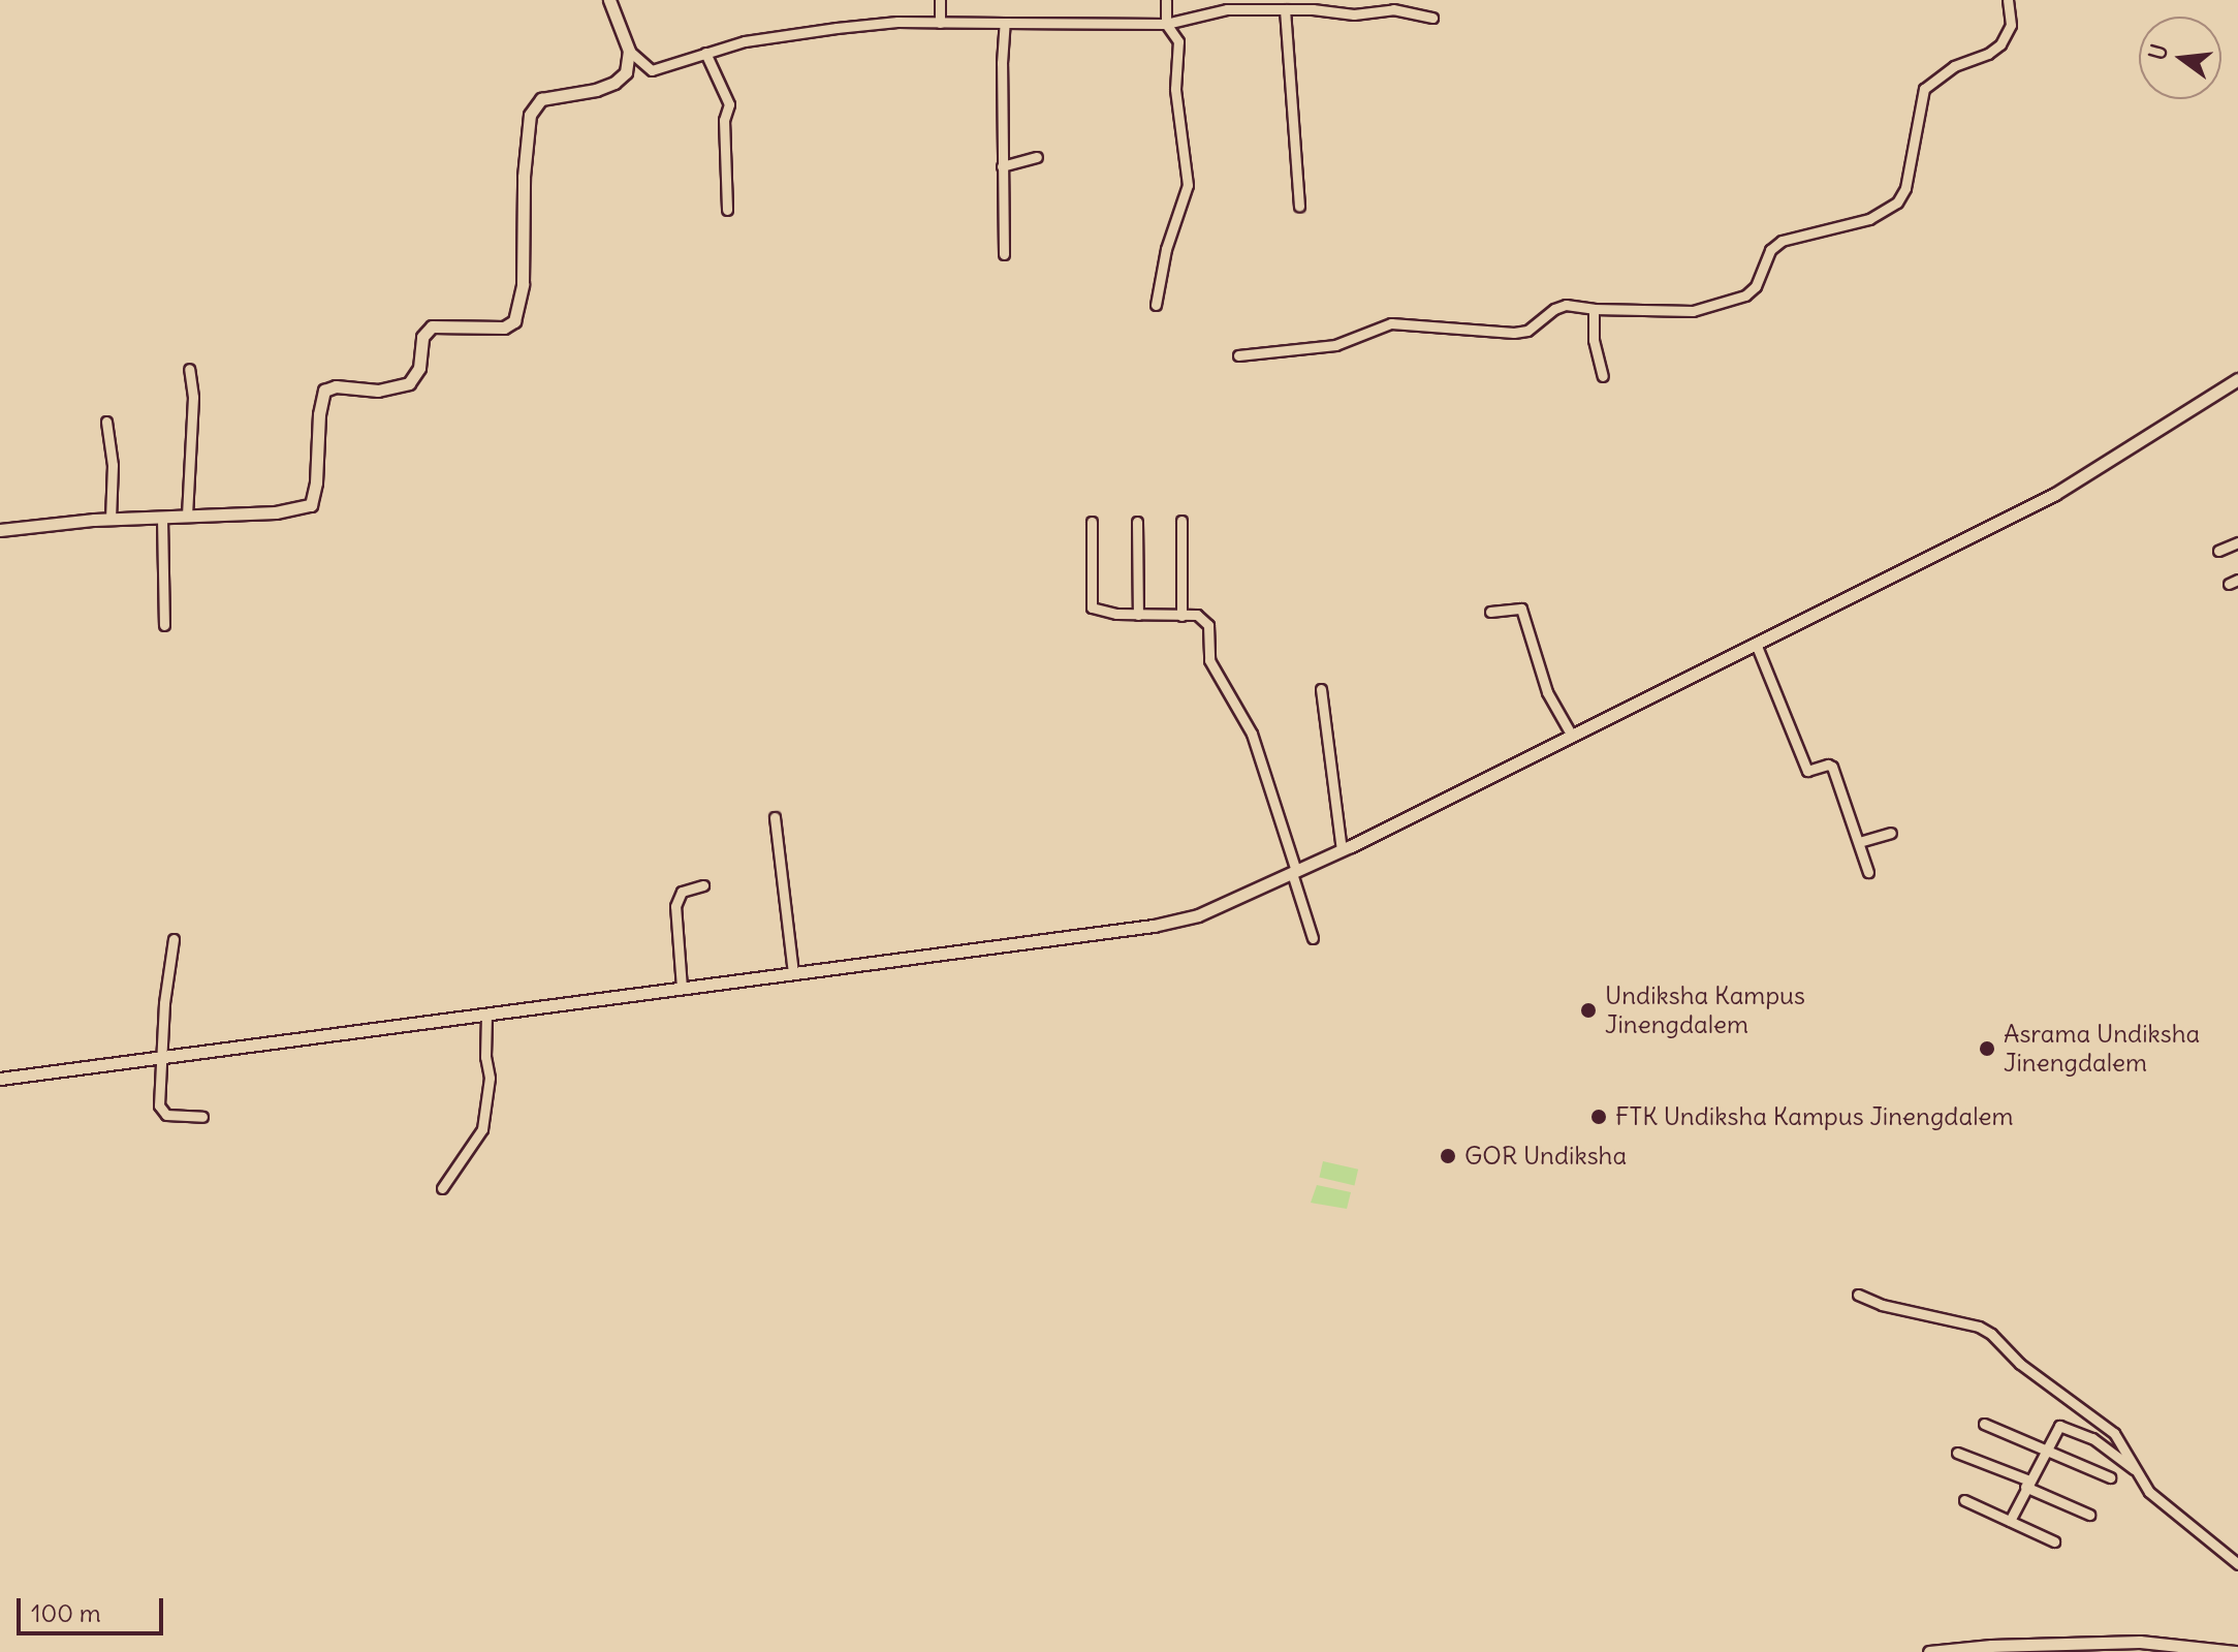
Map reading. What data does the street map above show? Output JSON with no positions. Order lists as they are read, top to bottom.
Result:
{
  "places": [
    "Undiksha Kampus Jinengdalem",
    "Asrama Undiksha Jinengdalem",
    "FTK Undiksha Kampus Jinengdalem",
    "GOR Undiksha"
  ],
  "scale_bar": "100 m",
  "north": "left"
}
